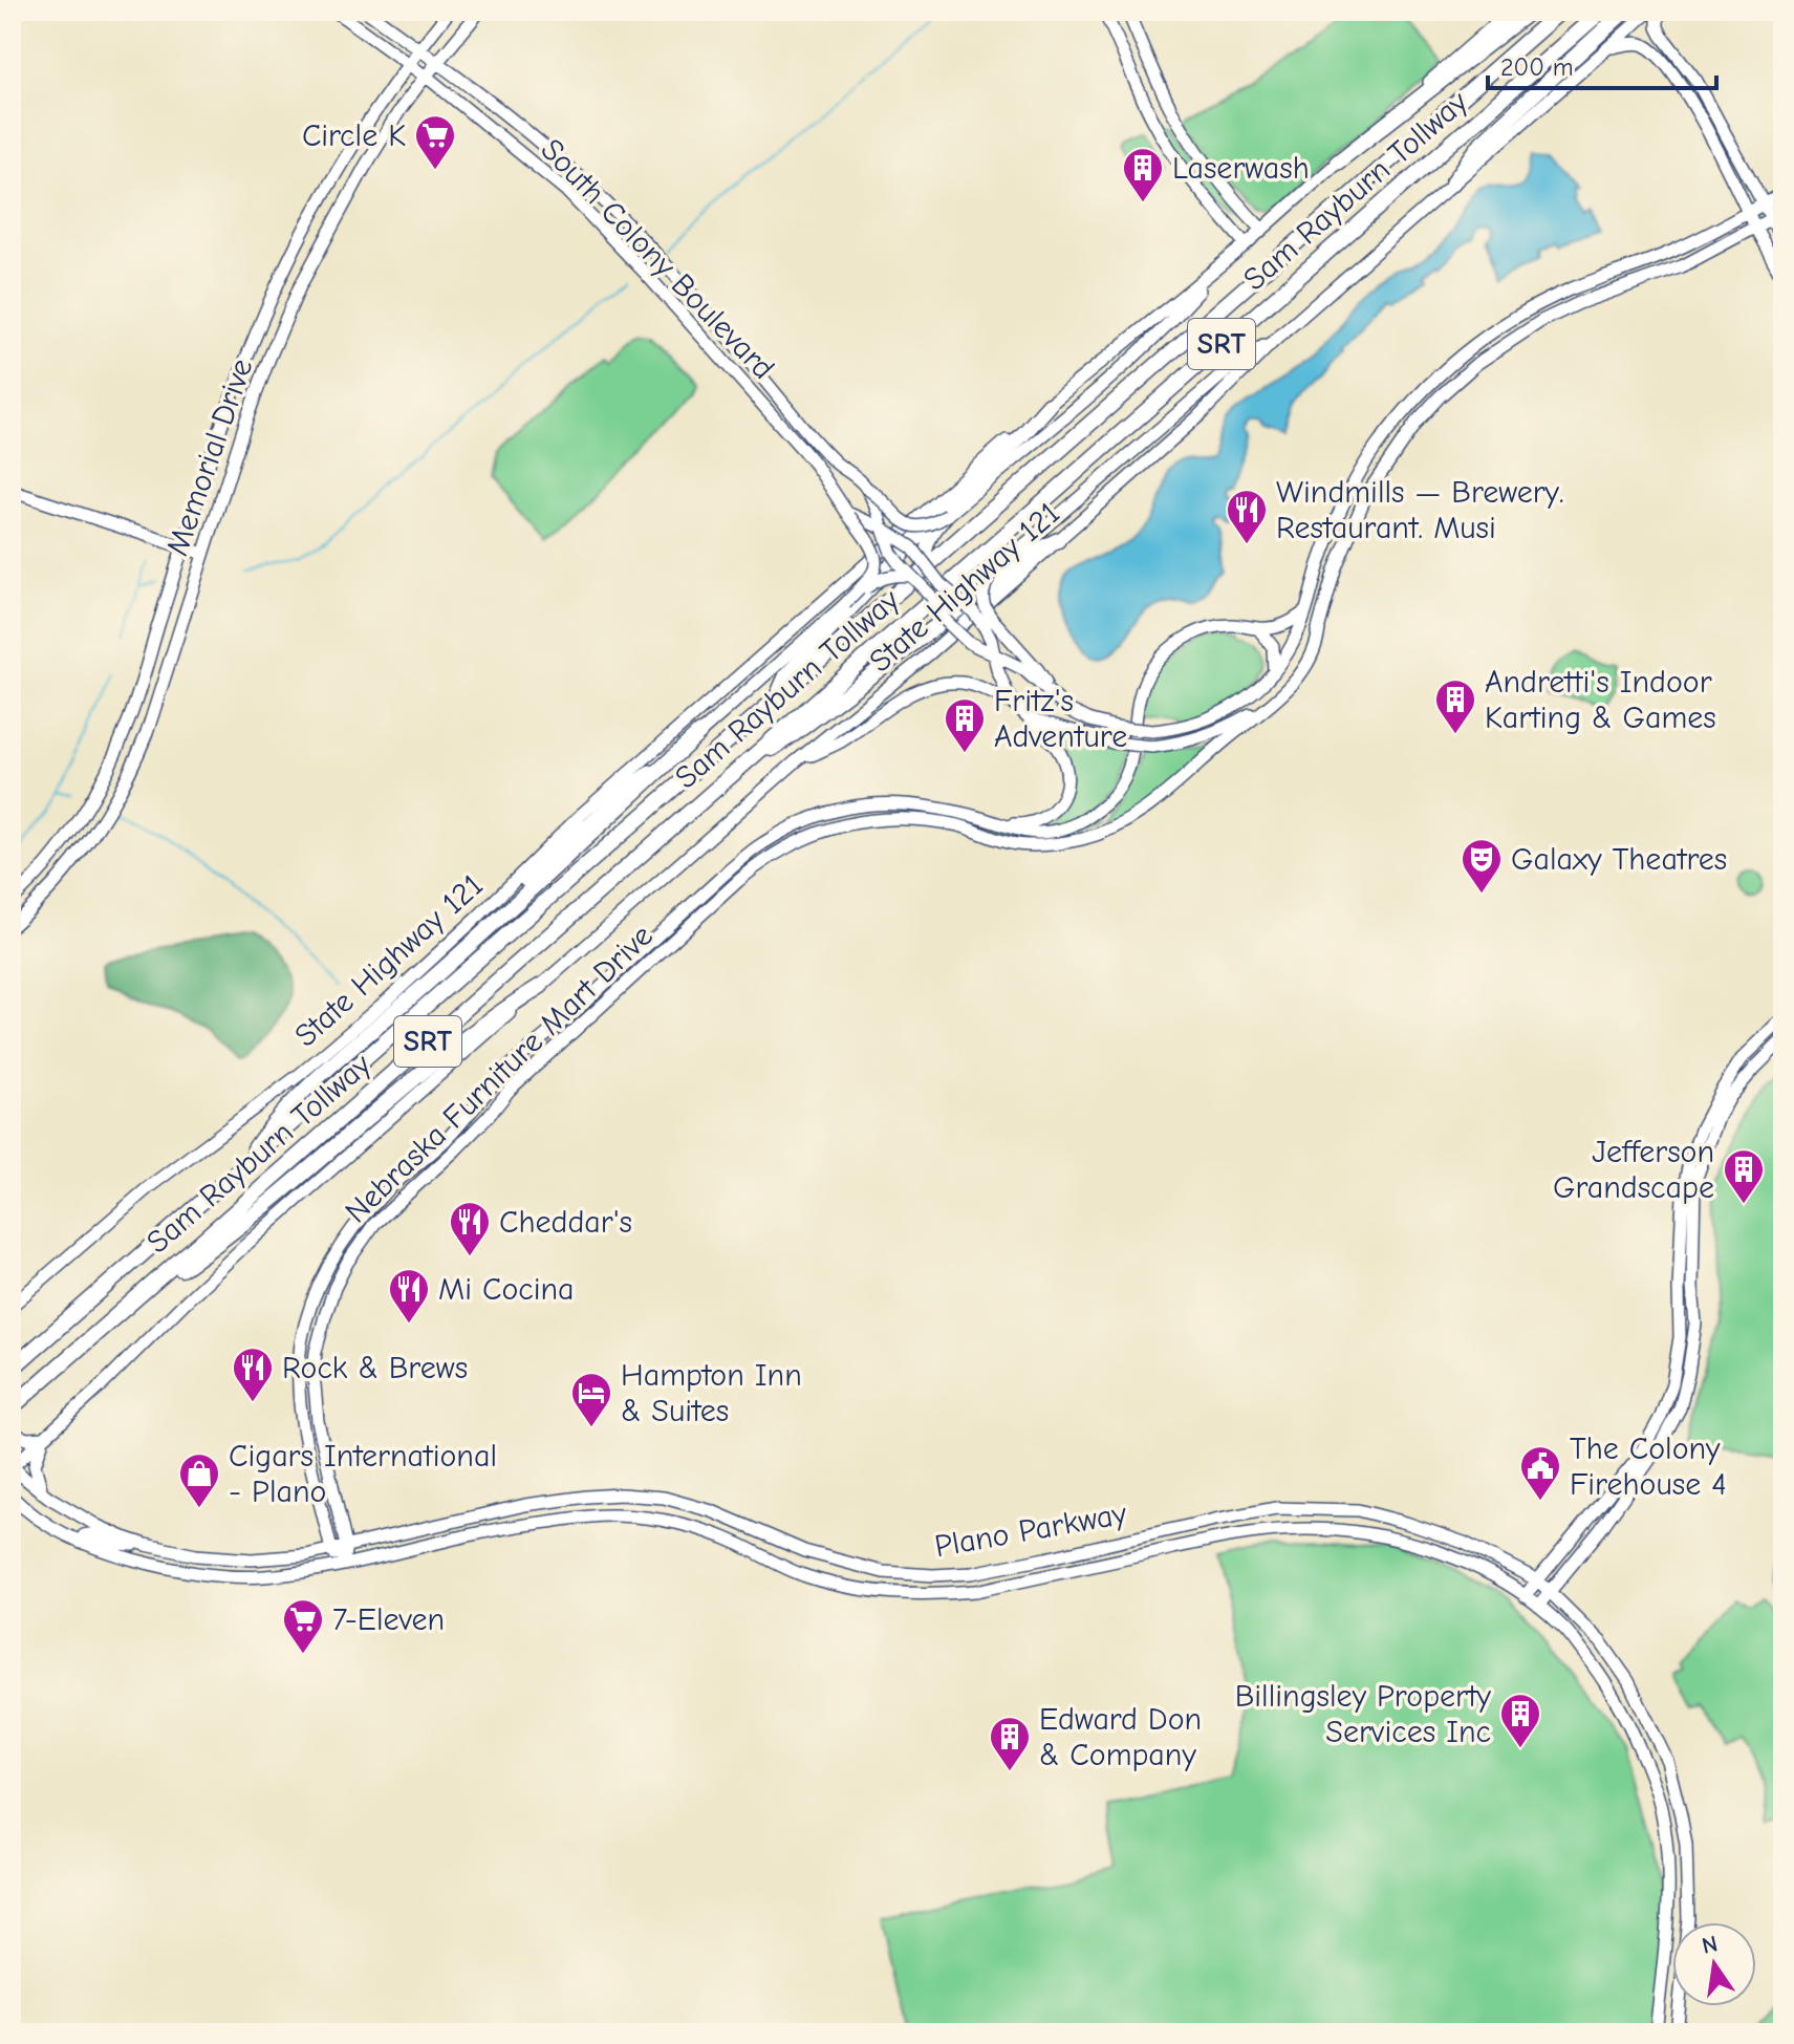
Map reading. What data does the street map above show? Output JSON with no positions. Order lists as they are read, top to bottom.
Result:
{
  "streets": {
    "highway": ["Sam Rayburn Tollway", "SRT"],
    "main road": [
      "South Colony Boulevard",
      "Memorial Drive",
      "State Highway 121",
      "Nebraska Furniture Mart Drive",
      "Plano Parkway"
    ]
  },
  "crossings": [
    ["South Colony Boulevard", "Memorial Drive"],
    ["State Highway 121", "Plano Parkway"],
    ["Nebraska Furniture Mart Drive", "Plano Parkway"]
  ],
  "places": {
    "supermarket": ["Circle K", "7-Eleven"],
    "building": [
      "Laserwash",
      "Andretti's Indoor Karting & Games",
      "Fritz's Adventure",
      "Jefferson Grandscape",
      "Billingsley Property Services Inc",
      "Edward Don & Company"
    ],
    "restaurant": [
      "Windmills — Brewery. Restaurant. Musi",
      "Cheddar's",
      "Mi Cocina",
      "Rock & Brews"
    ],
    "theatre": ["Galaxy Theatres"],
    "hotel": ["Hampton Inn & Suites"],
    "public building": ["The Colony Firehouse 4"],
    "shop": ["Cigars International - Plano"]
  },
  "scale_bar": "200 m",
  "north": "top"
}
